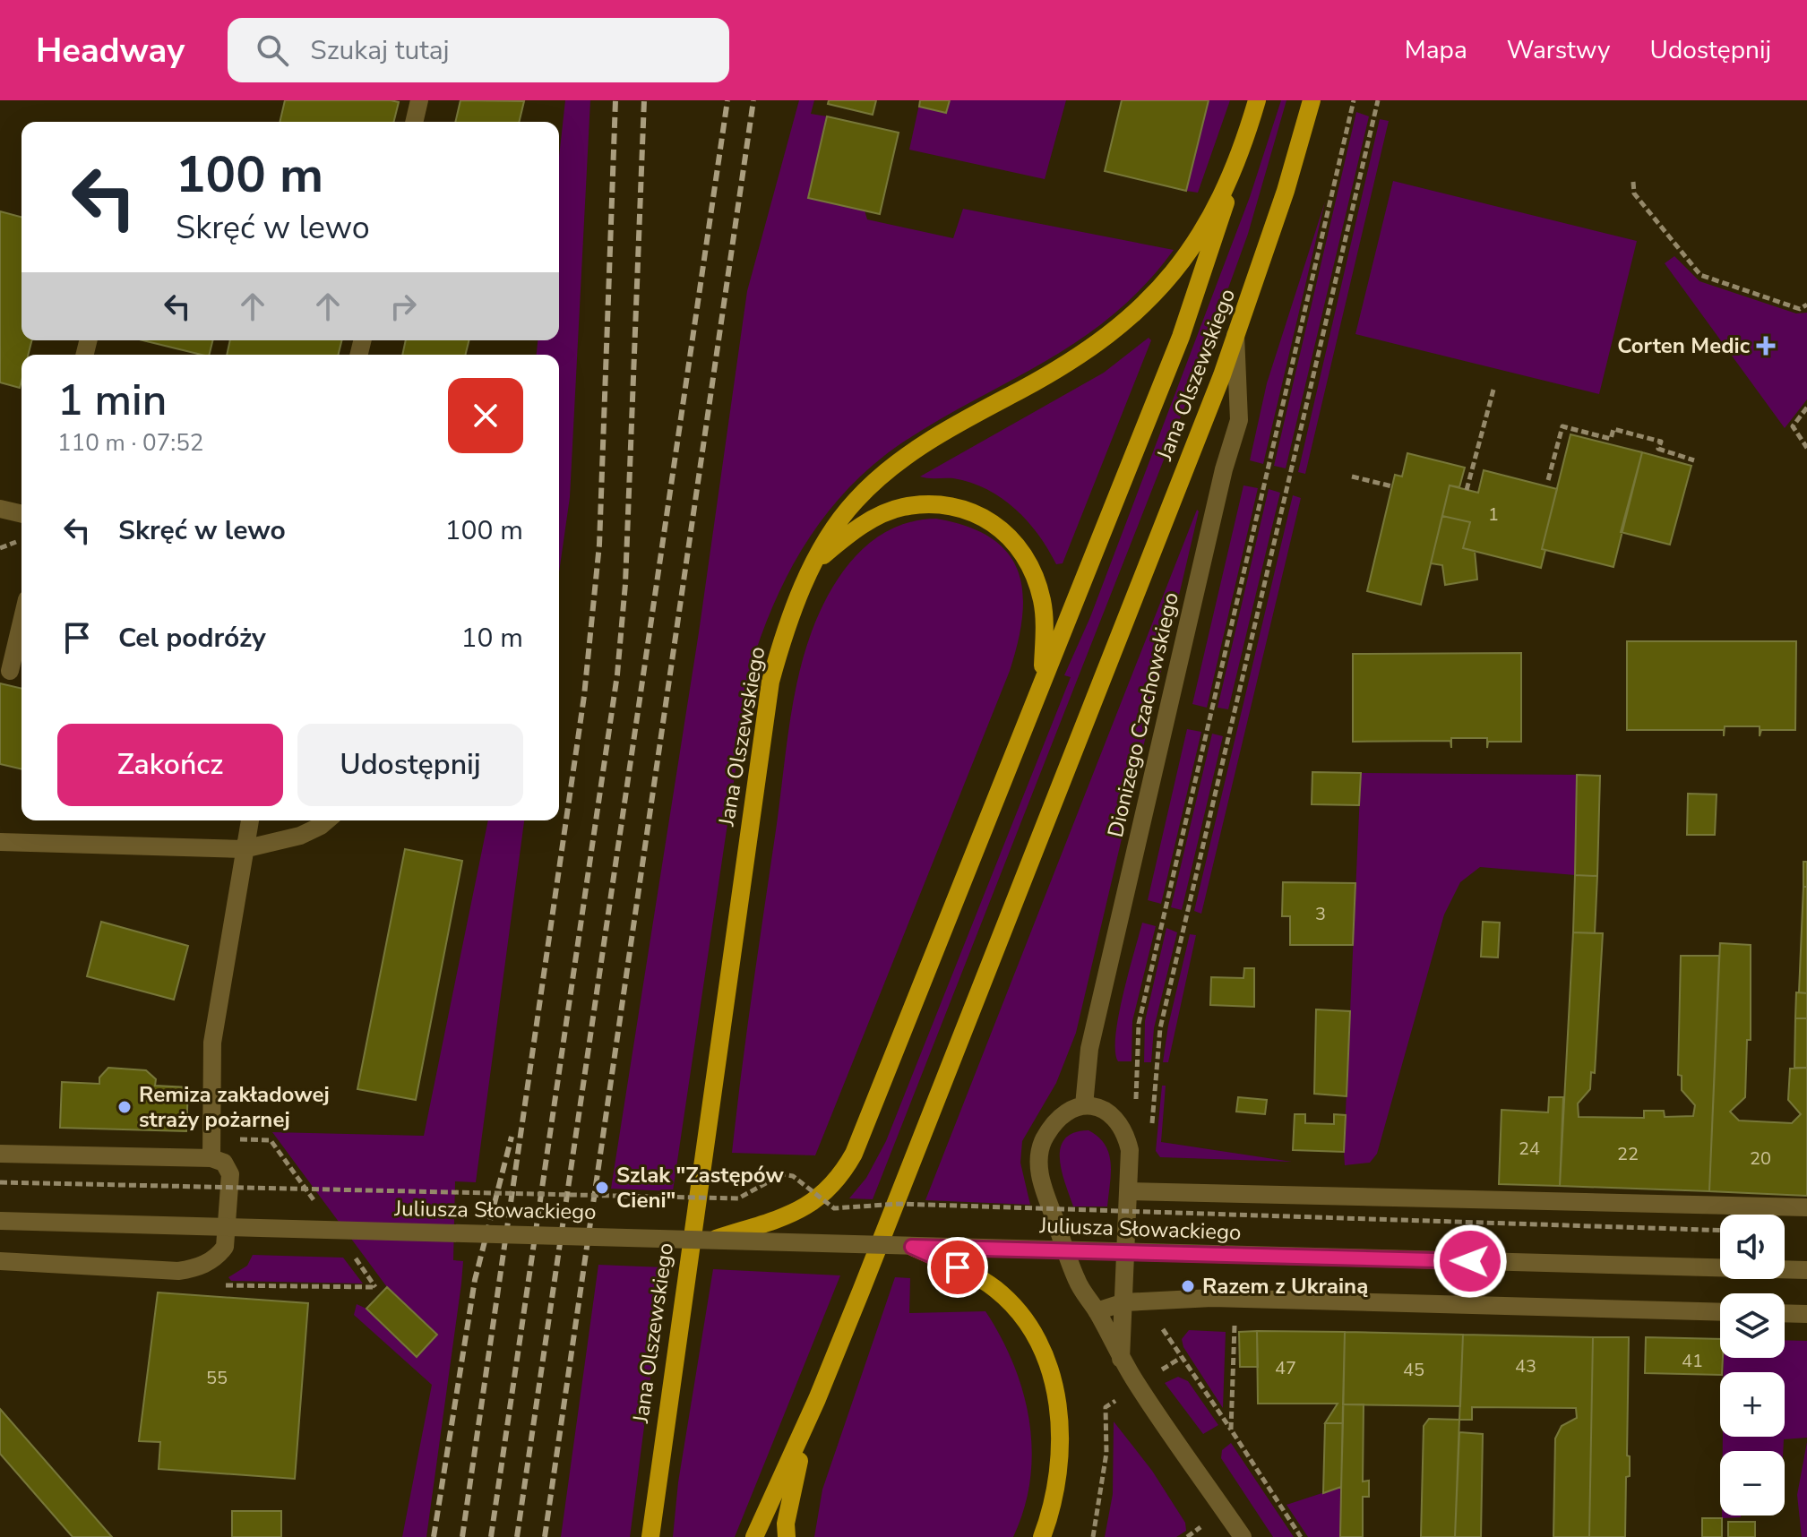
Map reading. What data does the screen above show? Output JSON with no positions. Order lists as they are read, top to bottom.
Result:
{
  "streets": {
    "main road": ["Jana Olszewskiego"],
    "street": ["Dionizego Czachowskiego", "Juliusza Słowackiego"]
  },
  "crossings": [
    ["Jana Olszewskiego", "Dionizego Czachowskiego"]
  ],
  "places": {
    "health": ["Corten Medic"],
    "other": ["Remiza zakładowej straży pożarnej", "Szlak \"Zastępów Cieni\"", "Razem z Ukrainą"]
  },
  "house_numbers": [
    "1",
    "3",
    "24",
    "22",
    "20",
    "41",
    "43",
    "47",
    "45",
    "55"
  ],
  "page": {
    "header": "Headway",
    "search": "Szukaj tutaj",
    "nav": ["Mapa", "Warstwy", "Udostępnij"],
    "turn": ["100 m", "Skręć w lewo"],
    "heading": ["1 min", "110 m · 07:52"],
    "list": [
      {
        "name": "Skręć w lewo",
        "value": "100 m"
      },
      {
        "name": "Cel podróży",
        "value": "10 m"
      }
    ],
    "buttons": ["Zakończ", "Udostępnij"],
    "map_buttons": ["+", "−"]
  }
}
